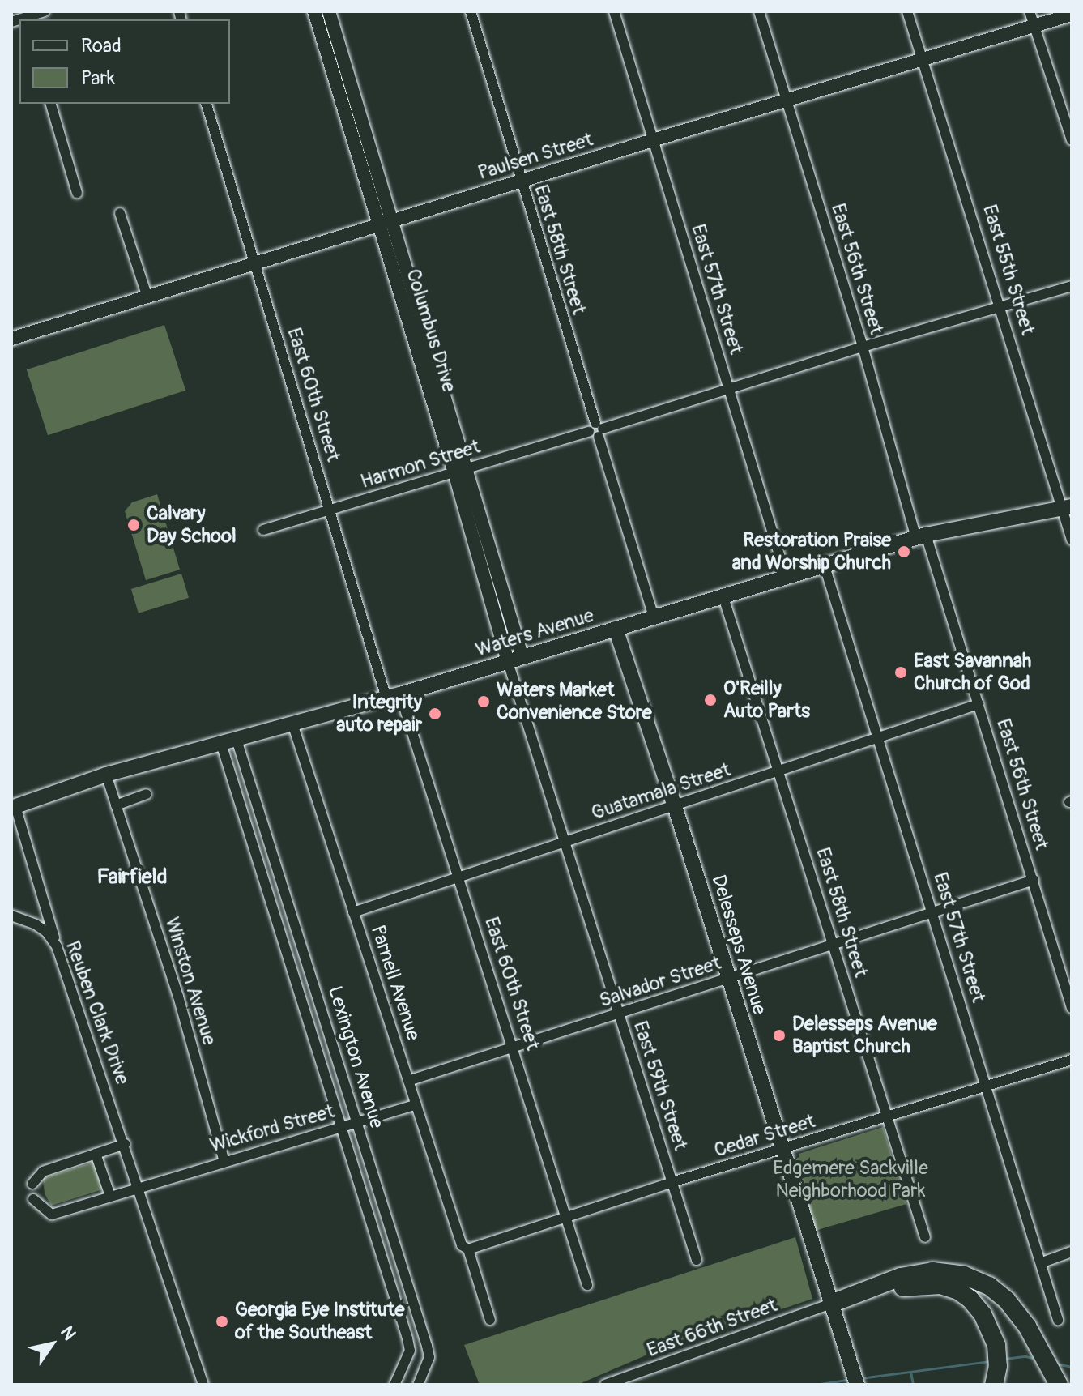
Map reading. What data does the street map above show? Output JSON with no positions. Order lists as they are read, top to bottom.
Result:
{
  "streets": {
    "main road": ["Waters Avenue", "Delesseps Avenue"],
    "street": [
      "Paulsen Street",
      "East 58th Street",
      "East 56th Street",
      "East 55th Street",
      "East 57th Street",
      "Columbus Drive",
      "East 60th Street",
      "Harmon Street",
      "Guatamala Street",
      "Winston Avenue",
      "Salvador Street",
      "Parnell Avenue",
      "Reuben Clark Drive",
      "Lexington Avenue",
      "East 59th Street",
      "Wickford Street",
      "Cedar Street",
      "East 66th Street"
    ]
  },
  "crossings": [
    ["Paulsen Street", "East 58th Street"],
    ["Paulsen Street", "East 56th Street"],
    ["Paulsen Street", "East 55th Street"],
    ["Paulsen Street", "East 57th Street"],
    ["Paulsen Street", "Columbus Drive"],
    ["Paulsen Street", "East 60th Street"],
    ["East 58th Street", "Harmon Street"],
    ["East 58th Street", "Waters Avenue"],
    ["East 58th Street", "Guatamala Street"],
    ["East 58th Street", "Salvador Street"],
    ["East 58th Street", "Cedar Street"],
    ["East 56th Street", "Waters Avenue"],
    ["East 56th Street", "Guatamala Street"],
    ["East 56th Street", "Salvador Street"],
    ["East 55th Street", "Waters Avenue"],
    ["East 57th Street", "Waters Avenue"],
    ["East 57th Street", "Guatamala Street"],
    ["East 57th Street", "Salvador Street"],
    ["East 57th Street", "Cedar Street"],
    ["Columbus Drive", "Harmon Street"],
    ["Columbus Drive", "Waters Avenue"],
    ["Columbus Drive", "East 59th Street"],
    ["East 60th Street", "Harmon Street"],
    ["East 60th Street", "Waters Avenue"],
    ["East 60th Street", "Guatamala Street"],
    ["East 60th Street", "Salvador Street"],
    ["East 60th Street", "Cedar Street"],
    ["Waters Avenue", "Delesseps Avenue"],
    ["Waters Avenue", "Winston Avenue"],
    ["Waters Avenue", "Parnell Avenue"],
    ["Waters Avenue", "Lexington Avenue"],
    ["Waters Avenue", "East 59th Street"],
    ["Guatamala Street", "Delesseps Avenue"],
    ["Guatamala Street", "Parnell Avenue"],
    ["Guatamala Street", "East 59th Street"],
    ["Delesseps Avenue", "Salvador Street"],
    ["Delesseps Avenue", "Cedar Street"],
    ["Delesseps Avenue", "East 66th Street"],
    ["Winston Avenue", "Wickford Street"],
    ["Salvador Street", "Parnell Avenue"],
    ["Salvador Street", "East 59th Street"],
    ["Parnell Avenue", "Wickford Street"],
    ["Parnell Avenue", "Cedar Street"],
    ["Reuben Clark Drive", "Wickford Street"],
    ["Lexington Avenue", "Wickford Street"],
    ["East 59th Street", "Cedar Street"]
  ],
  "districts": ["Fairfield"],
  "parks": ["Edgemere Sackville Neighborhood Park"],
  "places": [
    "Calvary Day School",
    "Restoration Praise and Worship Church",
    "East Savannah Church of God",
    "O'Reilly Auto Parts",
    "Waters Market Convenience Store",
    "Integrity auto repair",
    "Delesseps Avenue Baptist Church",
    "Georgia Eye Institute of the Southeast"
  ],
  "legend": ["Road", "Park"],
  "north": "top right"
}
